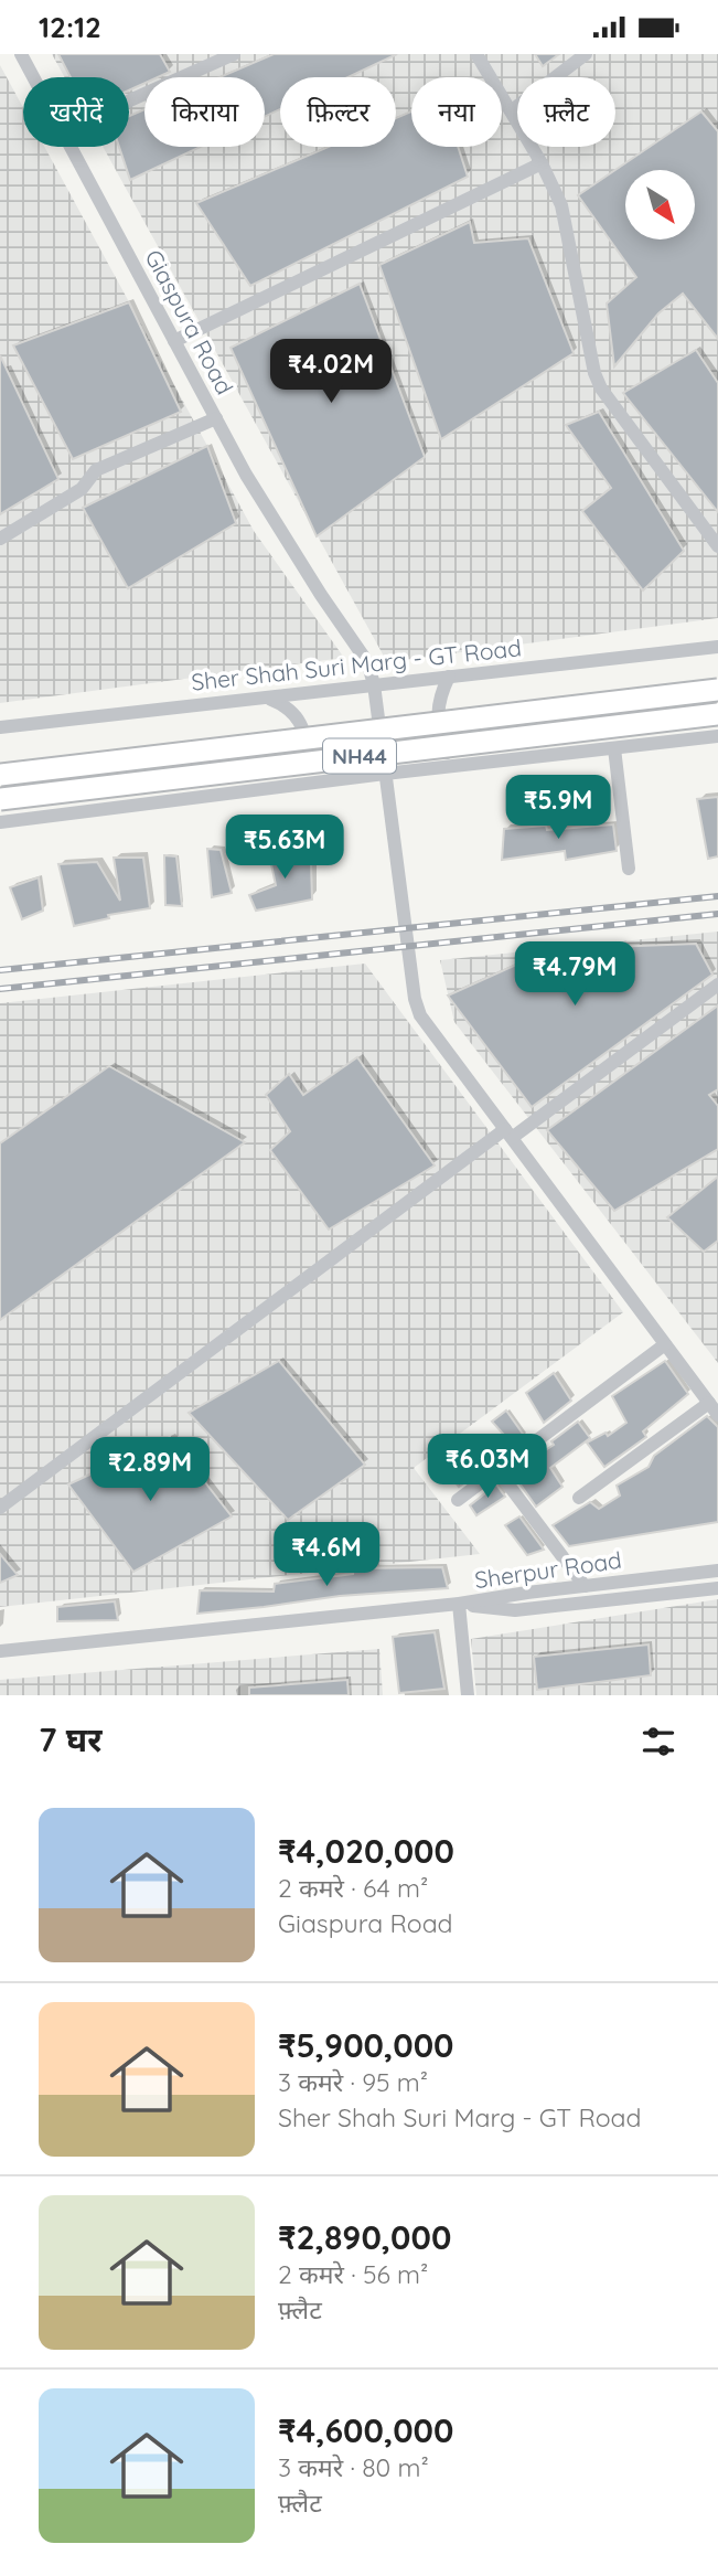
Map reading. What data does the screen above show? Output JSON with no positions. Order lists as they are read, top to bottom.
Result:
{
  "streets": {
    "highway": ["NH44"],
    "street": ["Giaspura Road", "Sher Shah Suri Marg - GT Road", "Sherpur Road"]
  },
  "crossings": [
    ["Giaspura Road", "Sher Shah Suri Marg - GT Road"]
  ],
  "north": "bottom right",
  "page": {
    "status": "12:12",
    "chip": [
      "खरीदें",
      "किराया",
      "फ़िल्टर",
      "नया",
      "फ़्लैट"
    ],
    "price": [
      "₹4.02M",
      "₹5.9M",
      "₹5.63M",
      "₹4.79M",
      "₹6.03M",
      "₹2.89M",
      "₹4.6M"
    ],
    "heading": "7 घर",
    "list": [
      {
        "name": "₹4,020,000",
        "note": "2 कमरे · 64 m² · Giaspura Road"
      },
      {
        "name": "₹5,900,000",
        "note": "3 कमरे · 95 m² · Sher Shah Suri Marg - GT Road"
      },
      {
        "name": "₹2,890,000",
        "note": "2 कमरे · 56 m² · फ़्लैट"
      },
      {
        "name": "₹4,600,000",
        "note": "3 कमरे · 80 m² · फ़्लैट"
      }
    ]
  }
}
